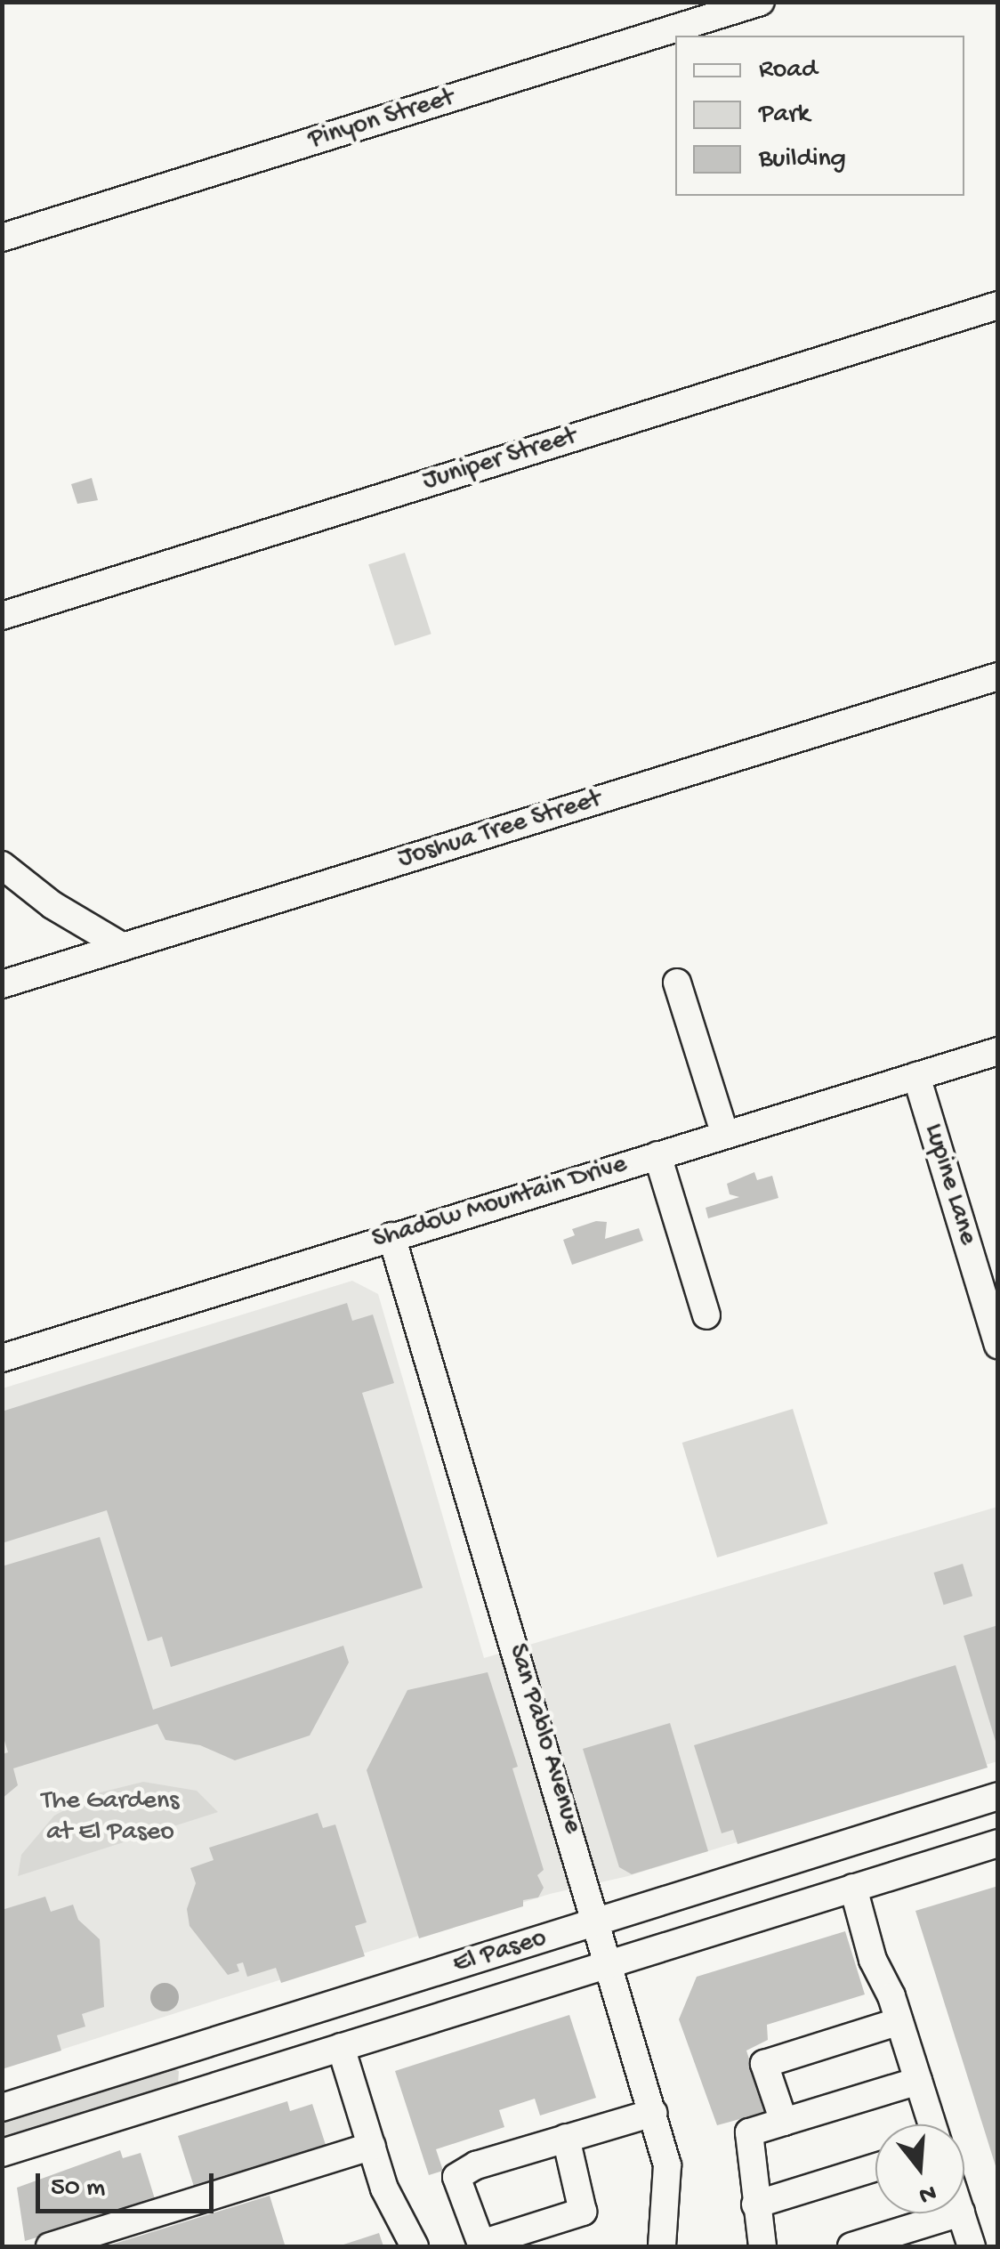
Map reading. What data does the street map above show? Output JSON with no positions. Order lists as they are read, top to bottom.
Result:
{
  "streets": {
    "street": [
      "Pinyon Street",
      "Juniper Street",
      "Joshua Tree Street",
      "Lupine Lane",
      "Shadow Mountain Drive",
      "San Pablo Avenue",
      "El Paseo"
    ]
  },
  "crossings": [
    ["Lupine Lane", "Shadow Mountain Drive"],
    ["Shadow Mountain Drive", "San Pablo Avenue"],
    ["San Pablo Avenue", "El Paseo"]
  ],
  "parks": ["The Gardens at El Paseo"],
  "legend": ["Road", "Park", "Building"],
  "scale_bar": "50 m",
  "north": "bottom"
}
